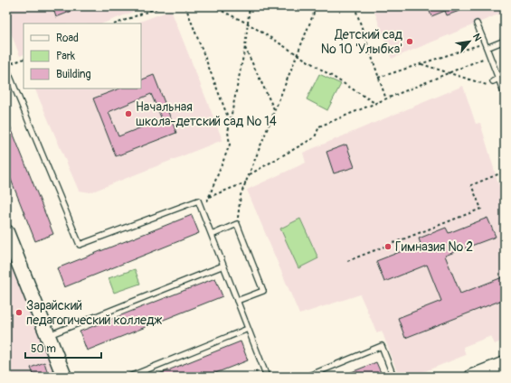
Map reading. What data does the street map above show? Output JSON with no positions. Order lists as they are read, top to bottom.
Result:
{
  "places": [
    "Детский сад № 10 'Улыбка'",
    "Начальная школа-детский сад № 14",
    "Гимназия № 2",
    "Зарайский педагогический колледж"
  ],
  "legend": ["Road", "Park", "Building"],
  "scale_bar": "50 m",
  "north": "top right"
}
